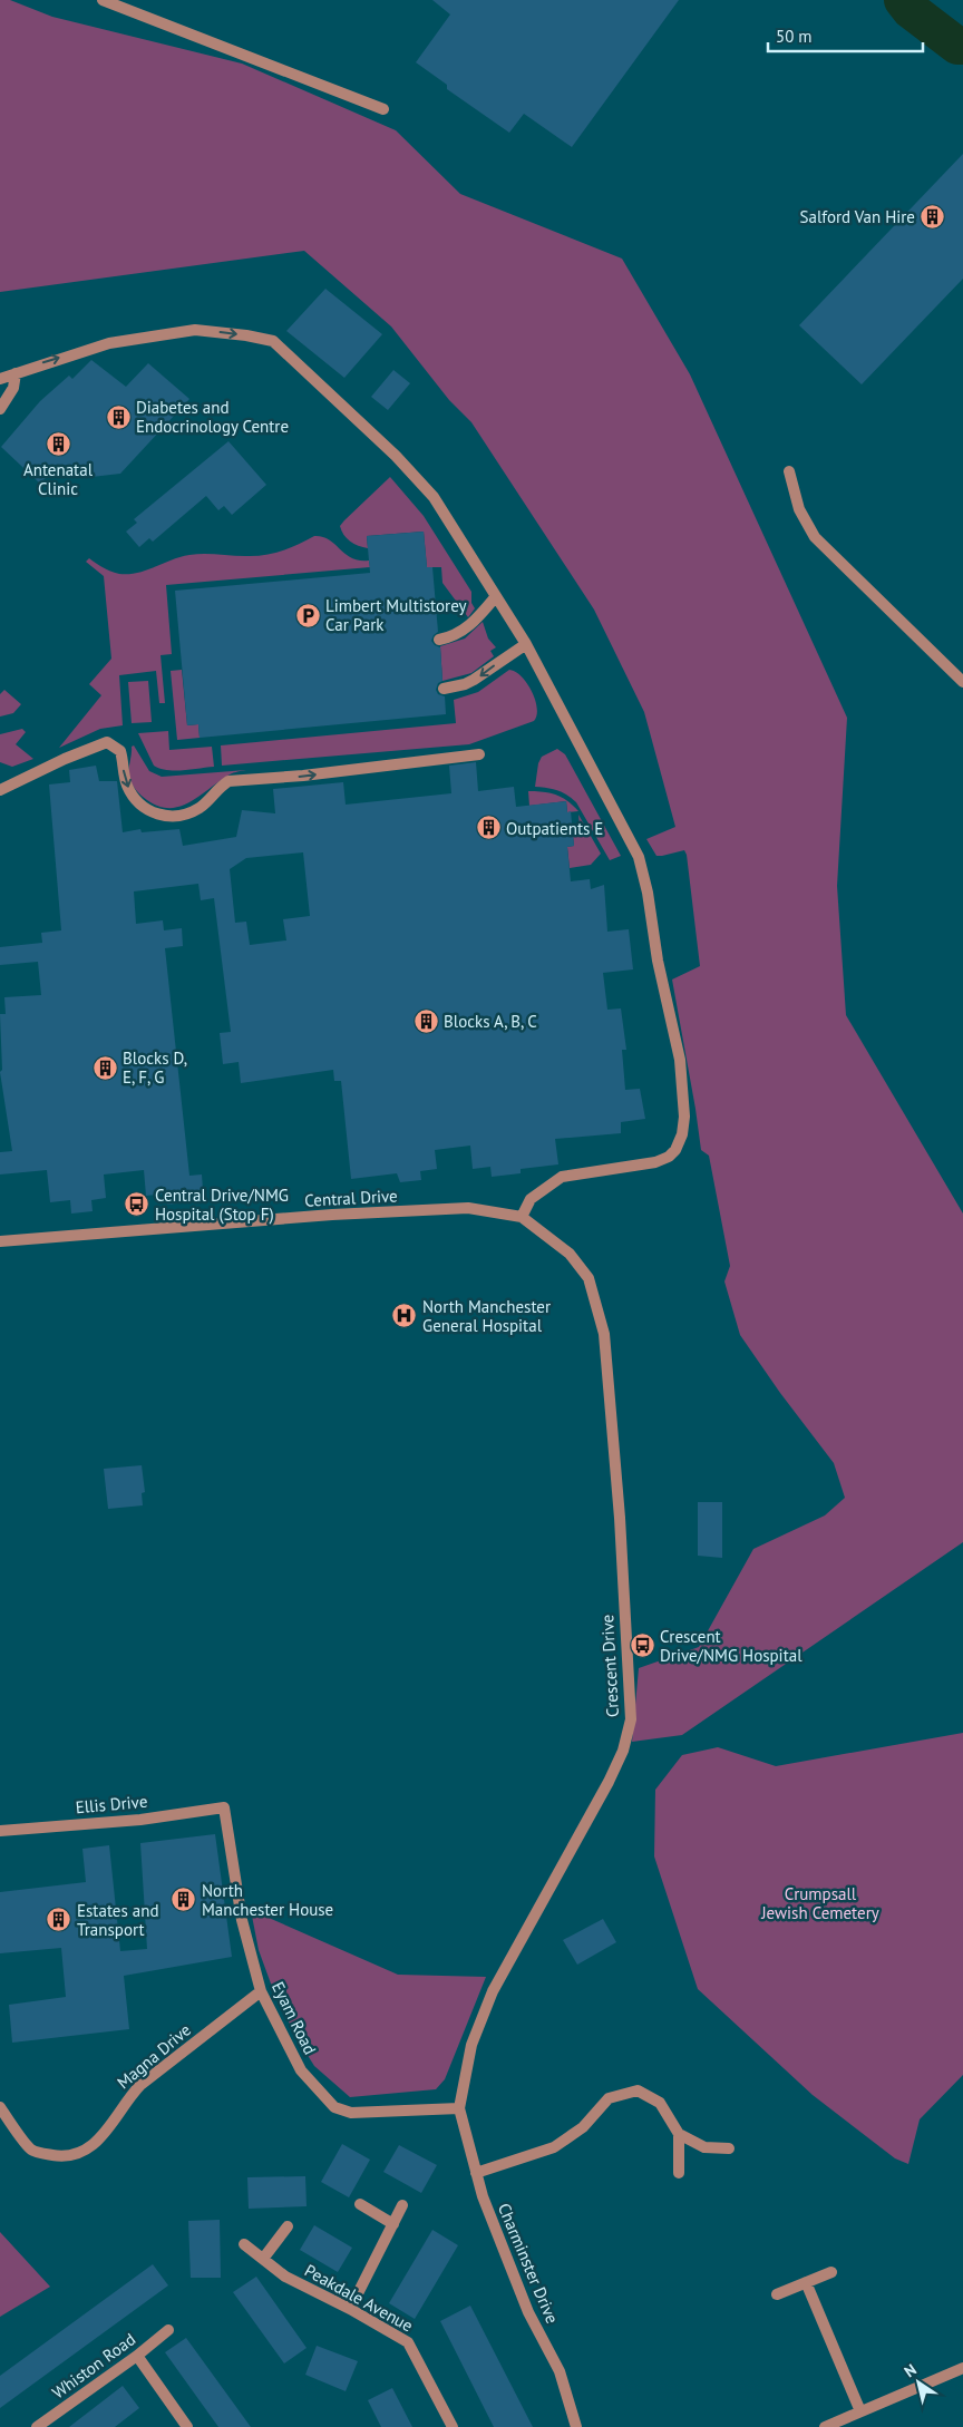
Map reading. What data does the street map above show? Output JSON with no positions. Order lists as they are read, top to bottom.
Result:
{
  "streets": {
    "street": [
      "Central Drive",
      "Crescent Drive",
      "Ellis Drive",
      "Eyam Road",
      "Magna Drive",
      "Charminster Drive",
      "Peakdale Avenue",
      "Whiston Road"
    ]
  },
  "crossings": [
    ["Central Drive", "Crescent Drive"],
    ["Crescent Drive", "Eyam Road"],
    ["Crescent Drive", "Charminster Drive"],
    ["Ellis Drive", "Eyam Road"],
    ["Eyam Road", "Magna Drive"],
    ["Eyam Road", "Charminster Drive"]
  ],
  "parks": ["Crumpsall Jewish Cemetery"],
  "places": {
    "building": [
      "Salford Van Hire",
      "Diabetes and Endocrinology Centre",
      "Antenatal Clinic",
      "Outpatients E",
      "Blocks A, B, C",
      "Blocks D, E, F, G",
      "North Manchester House",
      "Estates and Transport"
    ],
    "parking": ["Limbert Multistorey Car Park"],
    "bus stop": ["Central Drive/NMG Hospital (Stop F)", "Crescent Drive/NMG Hospital"],
    "hospital": ["North Manchester General Hospital"]
  },
  "scale_bar": "50 m",
  "north": "top left"
}
